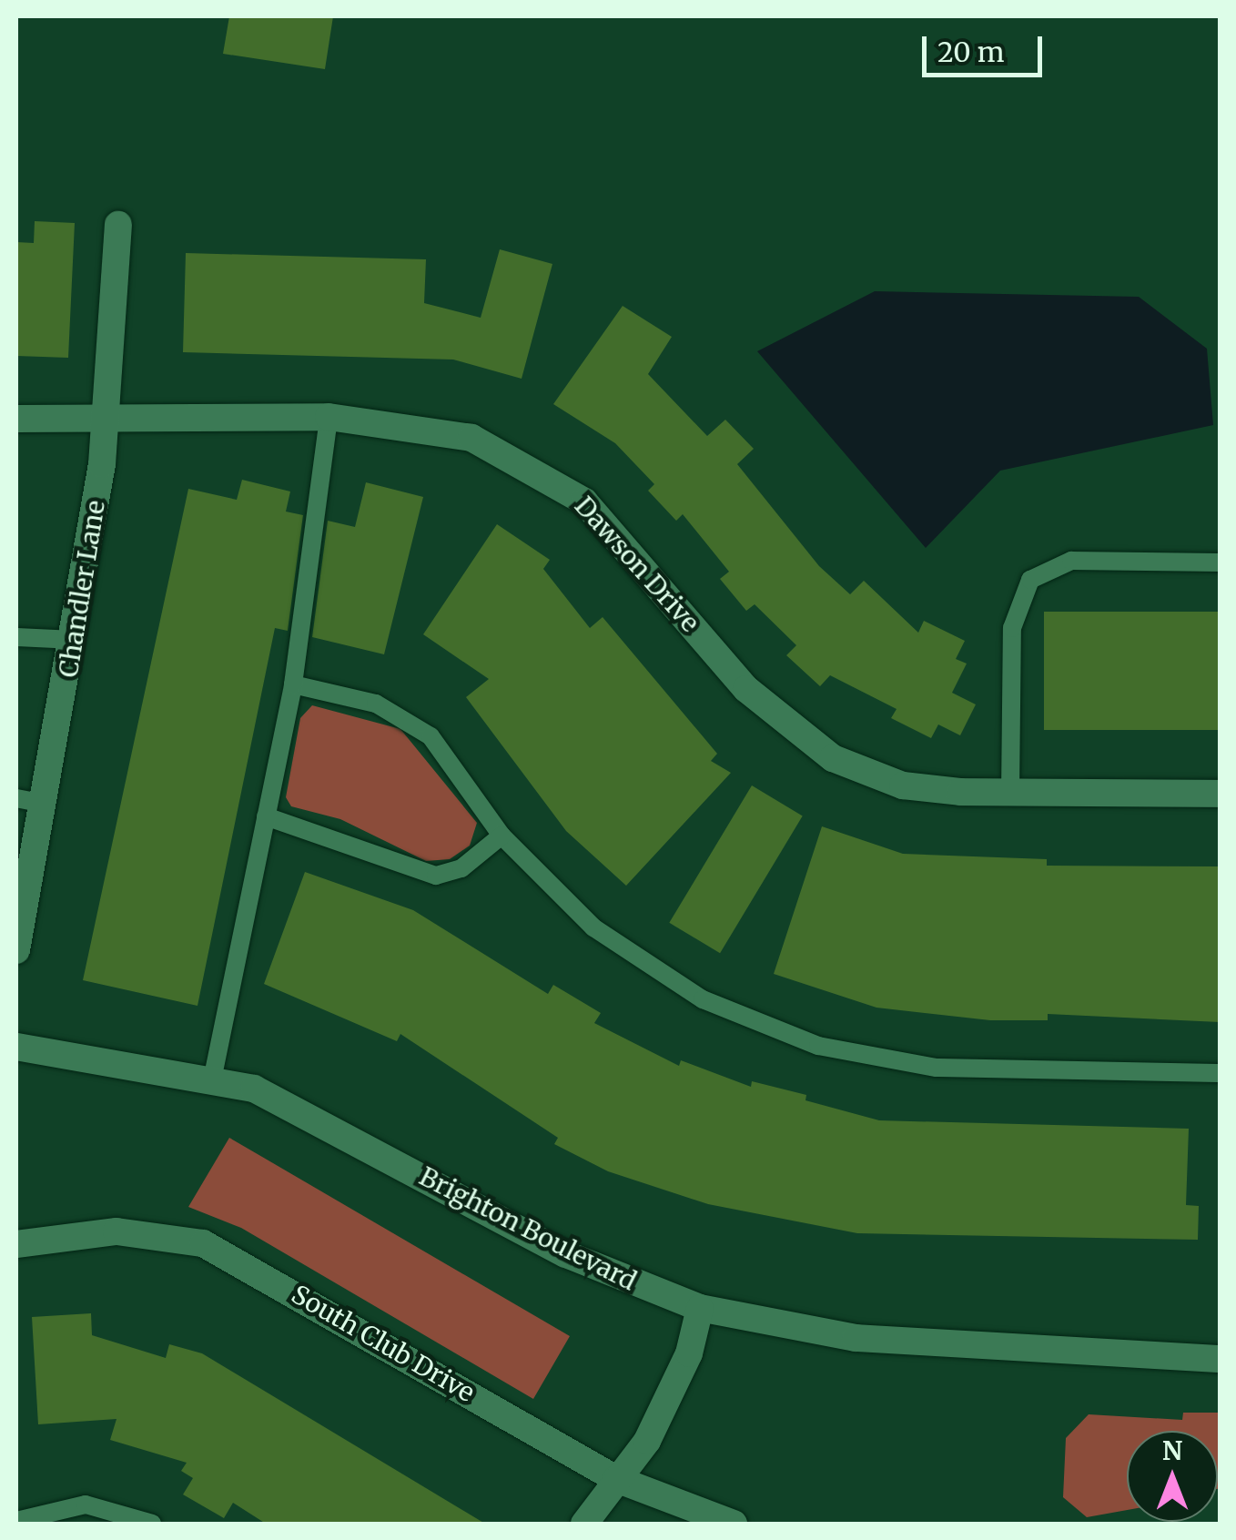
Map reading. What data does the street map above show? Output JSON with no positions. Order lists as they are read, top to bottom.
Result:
{
  "streets": {
    "street": [
      "Dawson Drive",
      "Chandler Lane",
      "Brighton Boulevard",
      "South Club Drive"
    ]
  },
  "crossings": [
    ["Dawson Drive", "Chandler Lane"]
  ],
  "scale_bar": "20 m",
  "north": "top"
}
